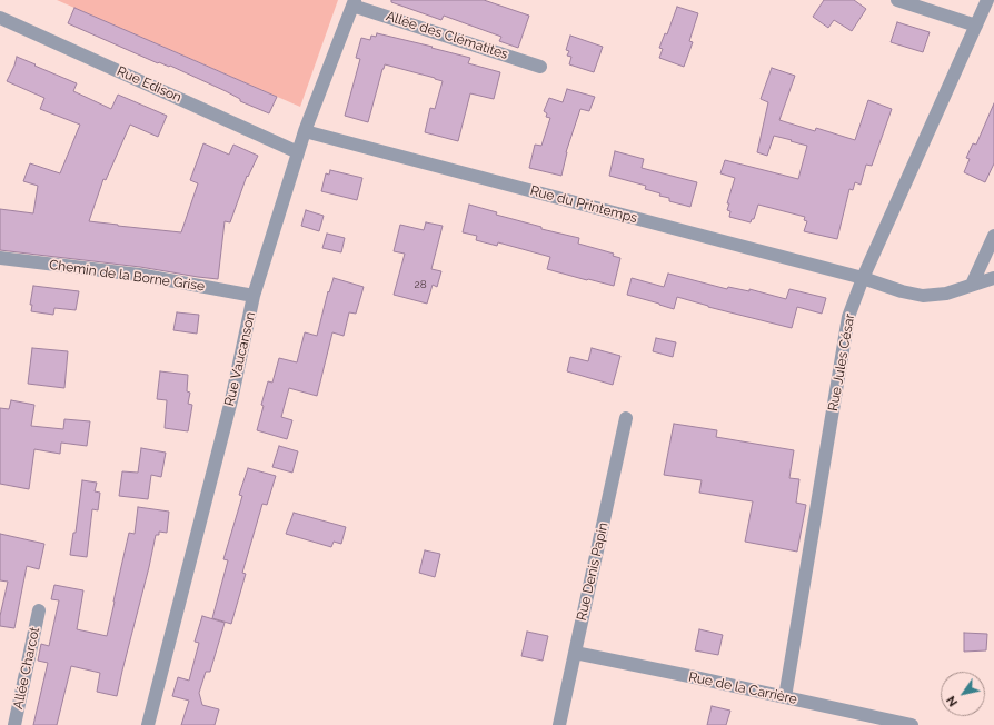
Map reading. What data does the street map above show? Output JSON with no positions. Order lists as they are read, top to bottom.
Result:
{
  "streets": {
    "street": [
      "Allée des Clématites",
      "Rue Edison",
      "Rue du Printemps",
      "Chemin de la Borne Grise",
      "Rue Vaucanson",
      "Rue Jules César",
      "Rue Denis Papin",
      "Allée Charcot",
      "Rue de la Carrière"
    ]
  },
  "crossings": [
    ["Allée des Clématites", "Rue Vaucanson"],
    ["Rue Edison", "Rue Vaucanson"],
    ["Rue du Printemps", "Rue Vaucanson"],
    ["Rue du Printemps", "Rue Jules César"],
    ["Chemin de la Borne Grise", "Rue Vaucanson"],
    ["Rue Jules César", "Rue de la Carrière"],
    ["Rue Denis Papin", "Rue de la Carrière"]
  ],
  "house_numbers": ["28"],
  "north": "bottom left"
}
